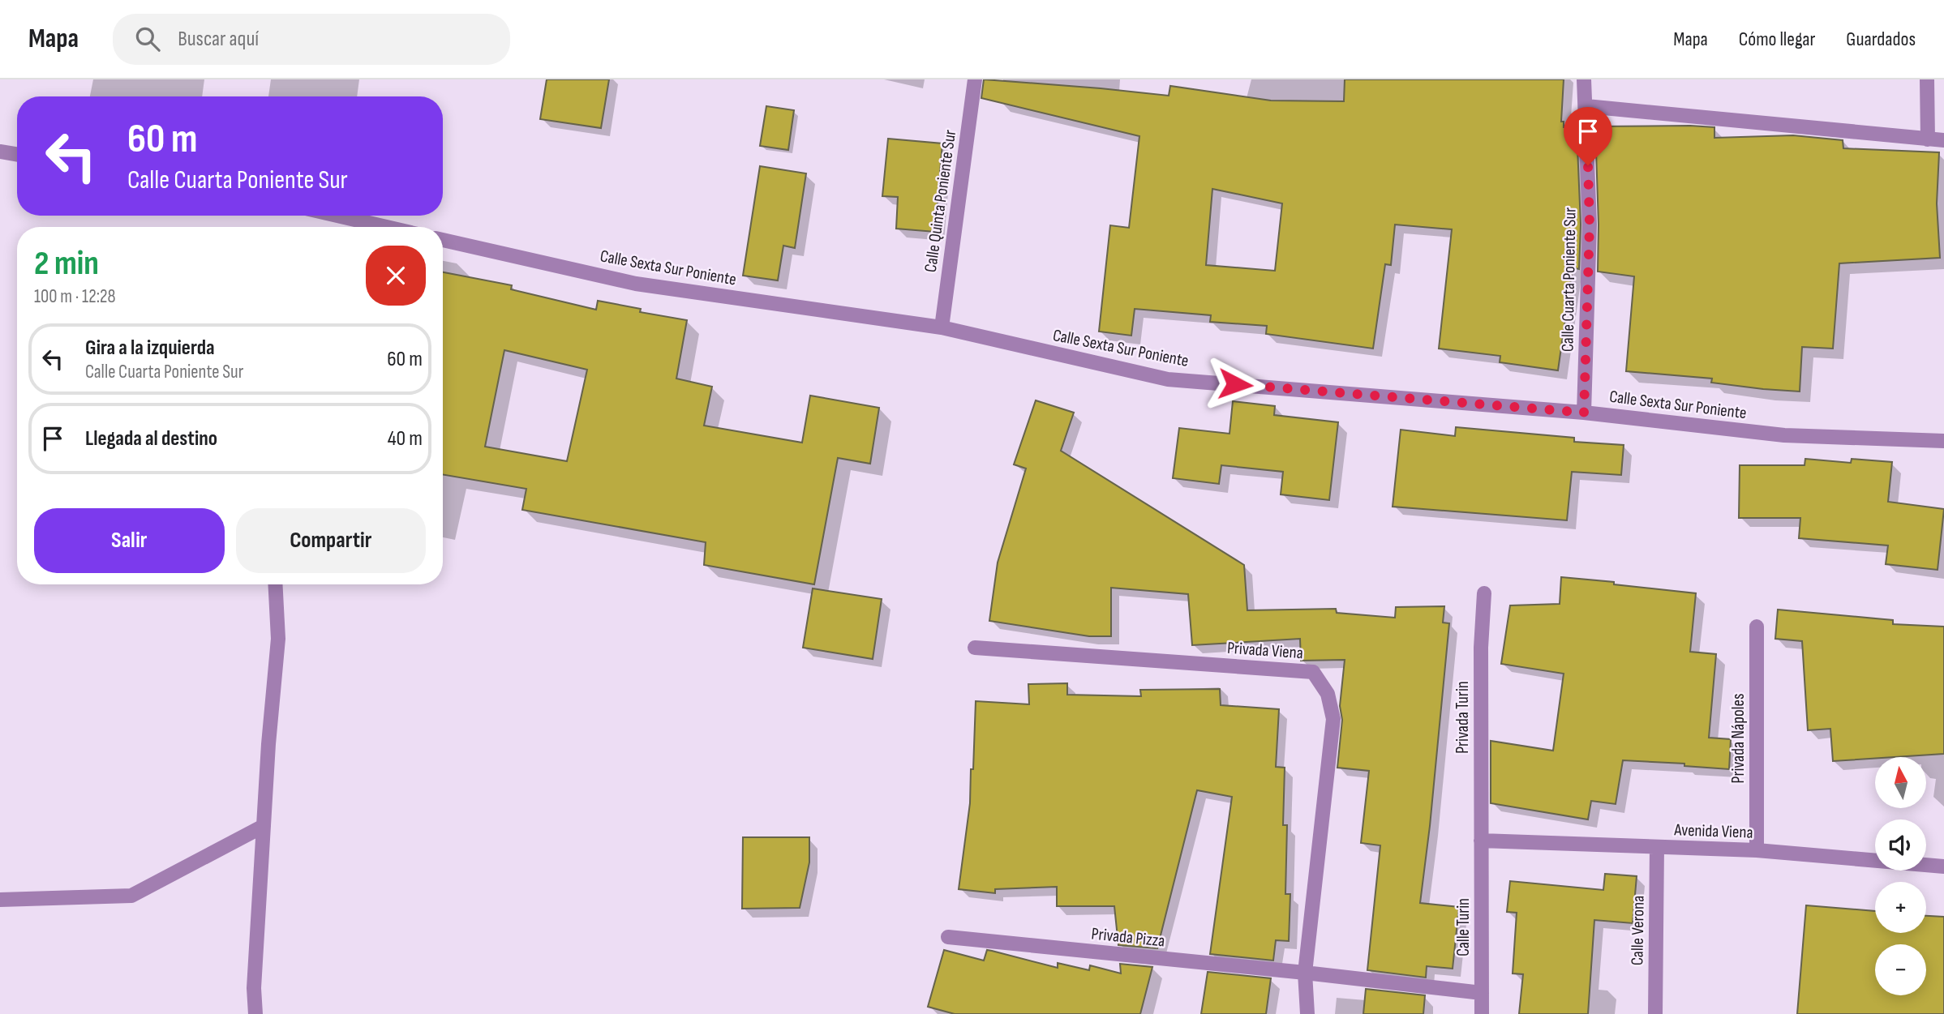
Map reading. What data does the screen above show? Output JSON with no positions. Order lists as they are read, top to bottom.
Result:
{
  "streets": {
    "street": [
      "Calle Quinta Poniente Sur",
      "Calle Sexta Sur Poniente",
      "Calle Cuarta Poniente Sur",
      "Privada Viena",
      "Privada Turin",
      "Privada Nápoles",
      "Avenida Viena",
      "Calle Turin",
      "Calle Verona",
      "Privada Pizza"
    ]
  },
  "crossings": [
    ["Calle Quinta Poniente Sur", "Calle Sexta Sur Poniente"],
    ["Calle Sexta Sur Poniente", "Calle Cuarta Poniente Sur"],
    ["Privada Viena", "Privada Pizza"],
    ["Privada Turin", "Avenida Viena"],
    ["Privada Turin", "Calle Turin"],
    ["Privada Nápoles", "Avenida Viena"],
    ["Avenida Viena", "Calle Turin"],
    ["Avenida Viena", "Calle Verona"],
    ["Calle Turin", "Privada Pizza"]
  ],
  "north": "top",
  "page": {
    "header": "Mapa",
    "search": "Buscar aquí",
    "nav": ["Mapa", "Cómo llegar", "Guardados"],
    "turn": ["60 m", "Calle Cuarta Poniente Sur"],
    "heading": ["2 min", "100 m · 12:28"],
    "list": [
      {
        "name": "Gira a la izquierda",
        "note": "Calle Cuarta Poniente Sur",
        "value": "60 m"
      },
      {
        "name": "Llegada al destino",
        "value": "40 m"
      }
    ],
    "buttons": ["Salir", "Compartir"],
    "map_buttons": ["+", "−"]
  }
}
